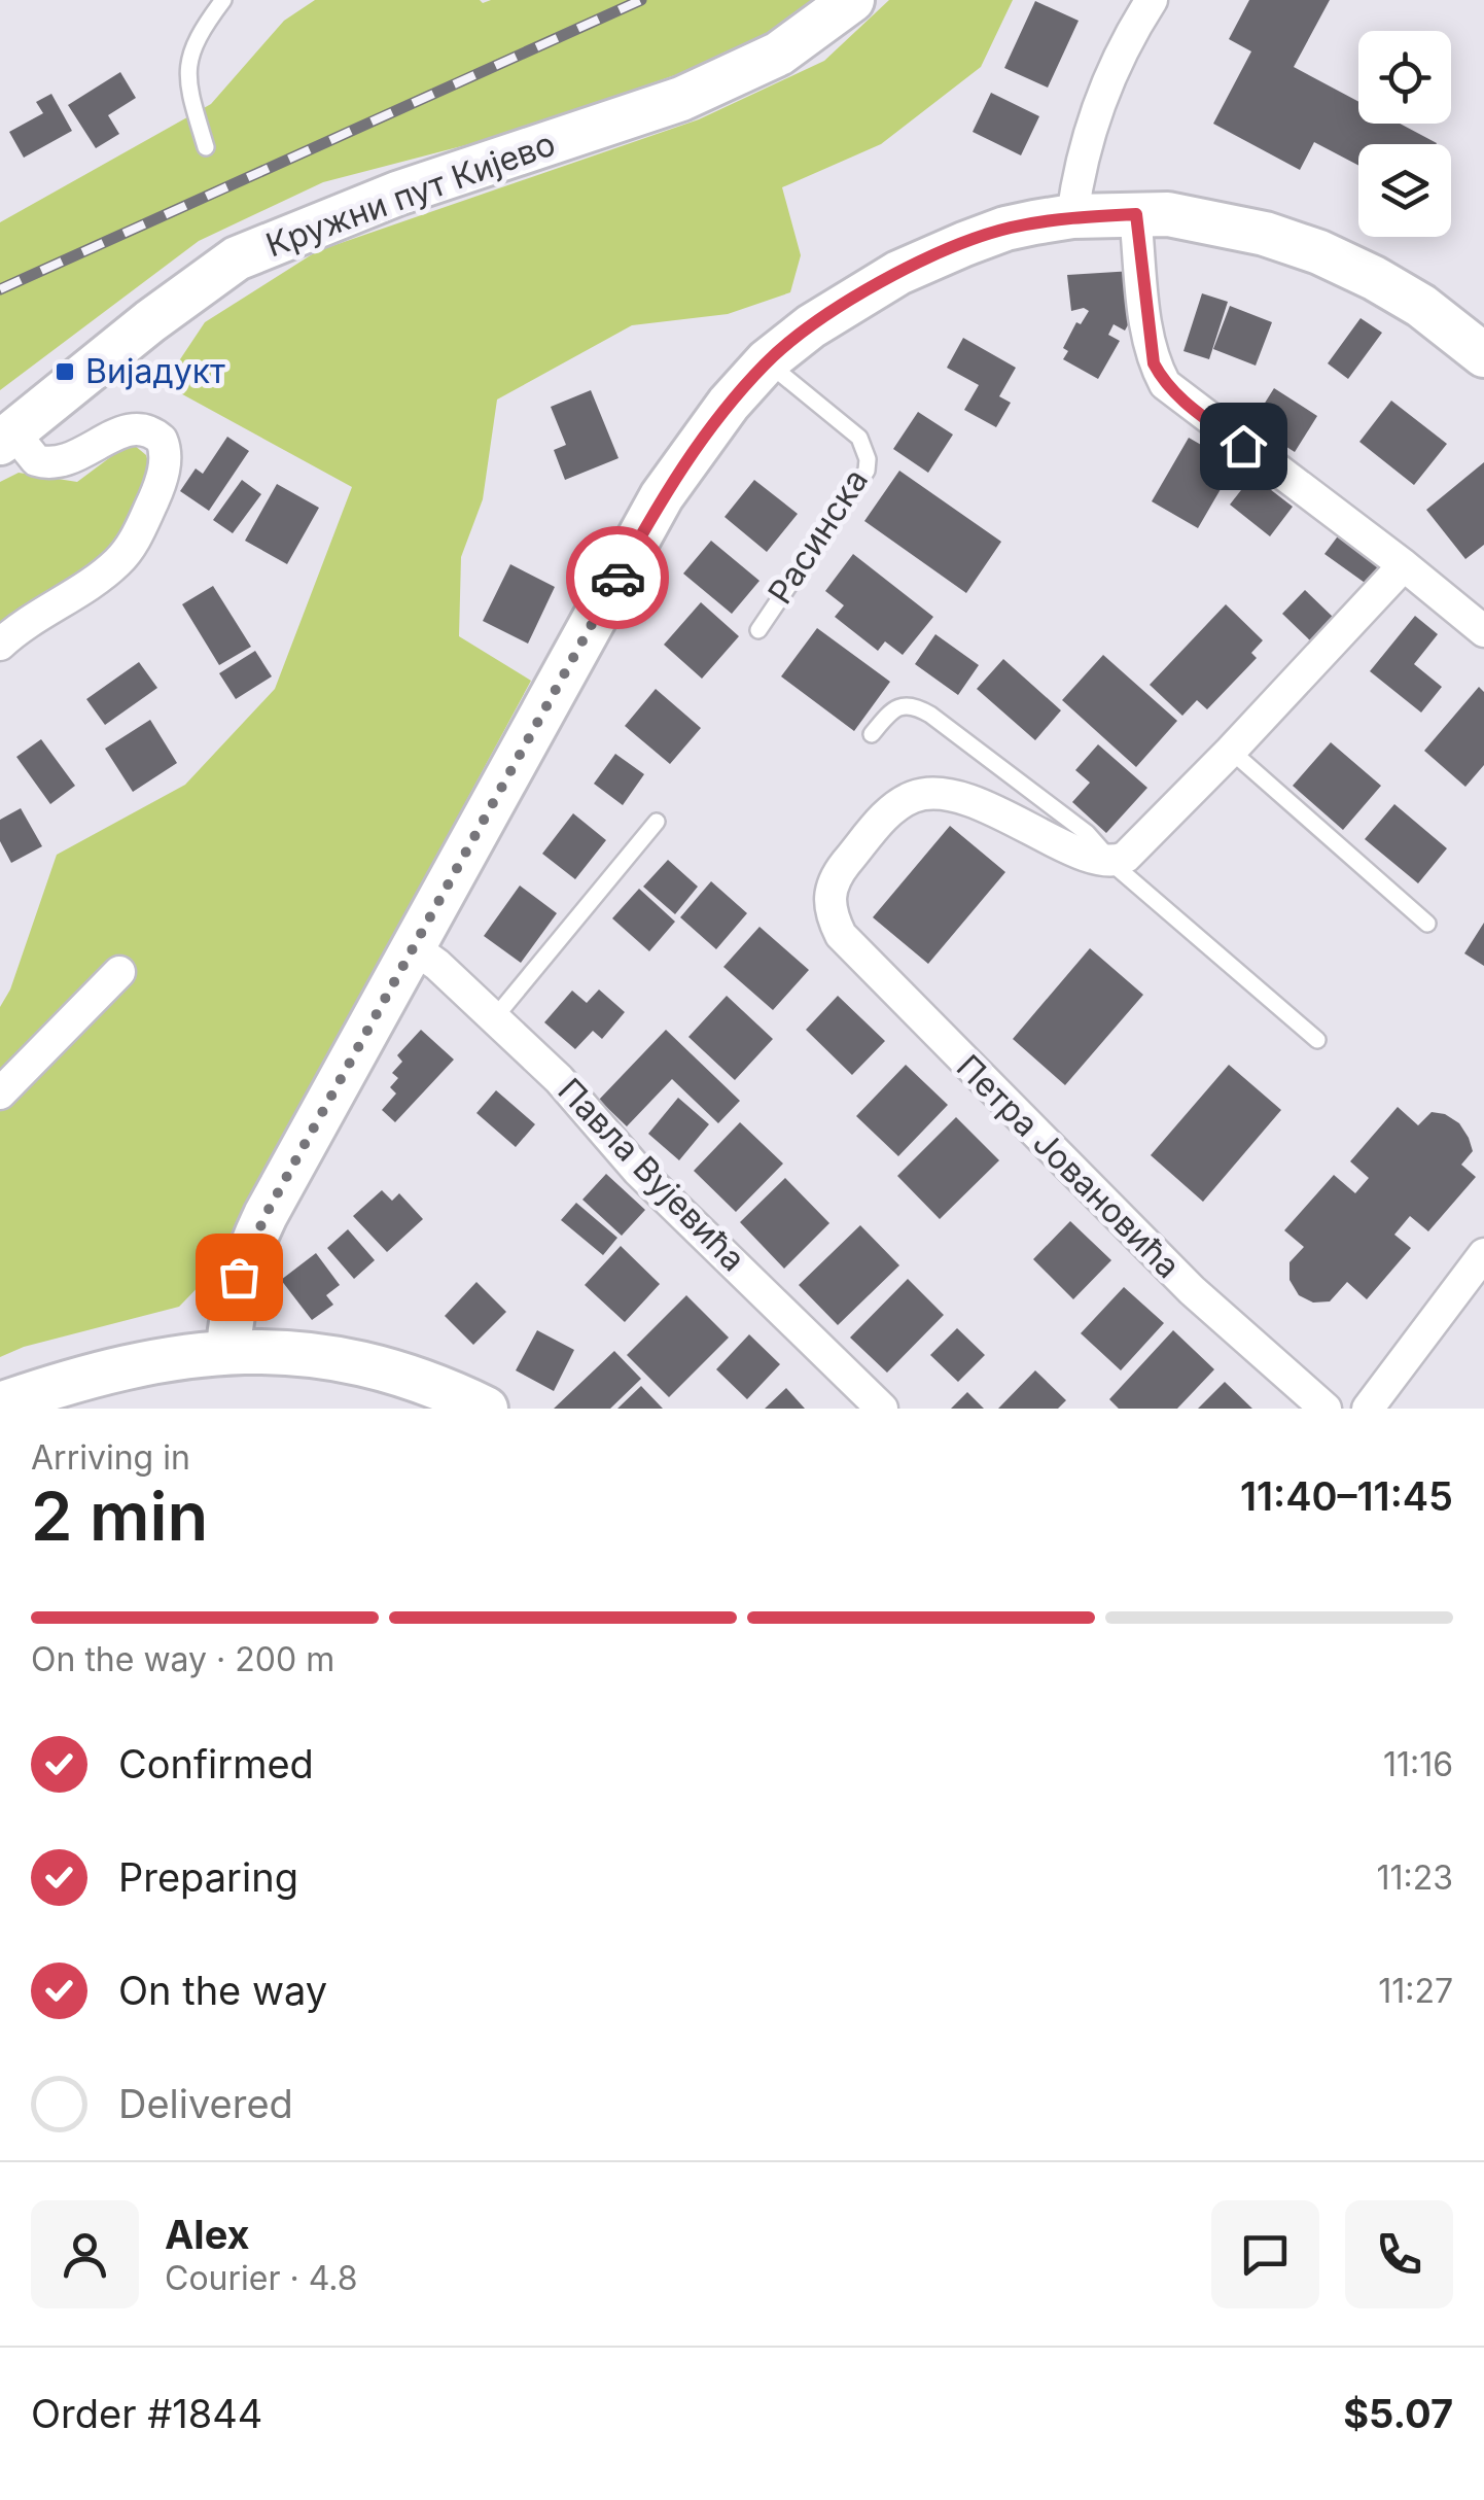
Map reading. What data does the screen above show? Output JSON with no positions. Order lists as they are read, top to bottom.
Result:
{
  "streets": {
    "street": ["Кружни пут Кијево", "Петра Јовановића", "Павла Вујевића"],
    "lane": ["Расинска"]
  },
  "places": {
    "transit": ["Вијадукт"]
  },
  "page": {
    "heading": ["2 min", "Arriving in", "11:40–11:45"],
    "panel": [
      "Alex",
      "Courier · 4.8",
      "Order #1844",
      "$5.07"
    ],
    "bar": "On the way · 200 m",
    "list": [
      ["Confirmed", "11:16"],
      ["Preparing", "11:23"],
      ["On the way", "11:27"],
      "Delivered"
    ]
  }
}
